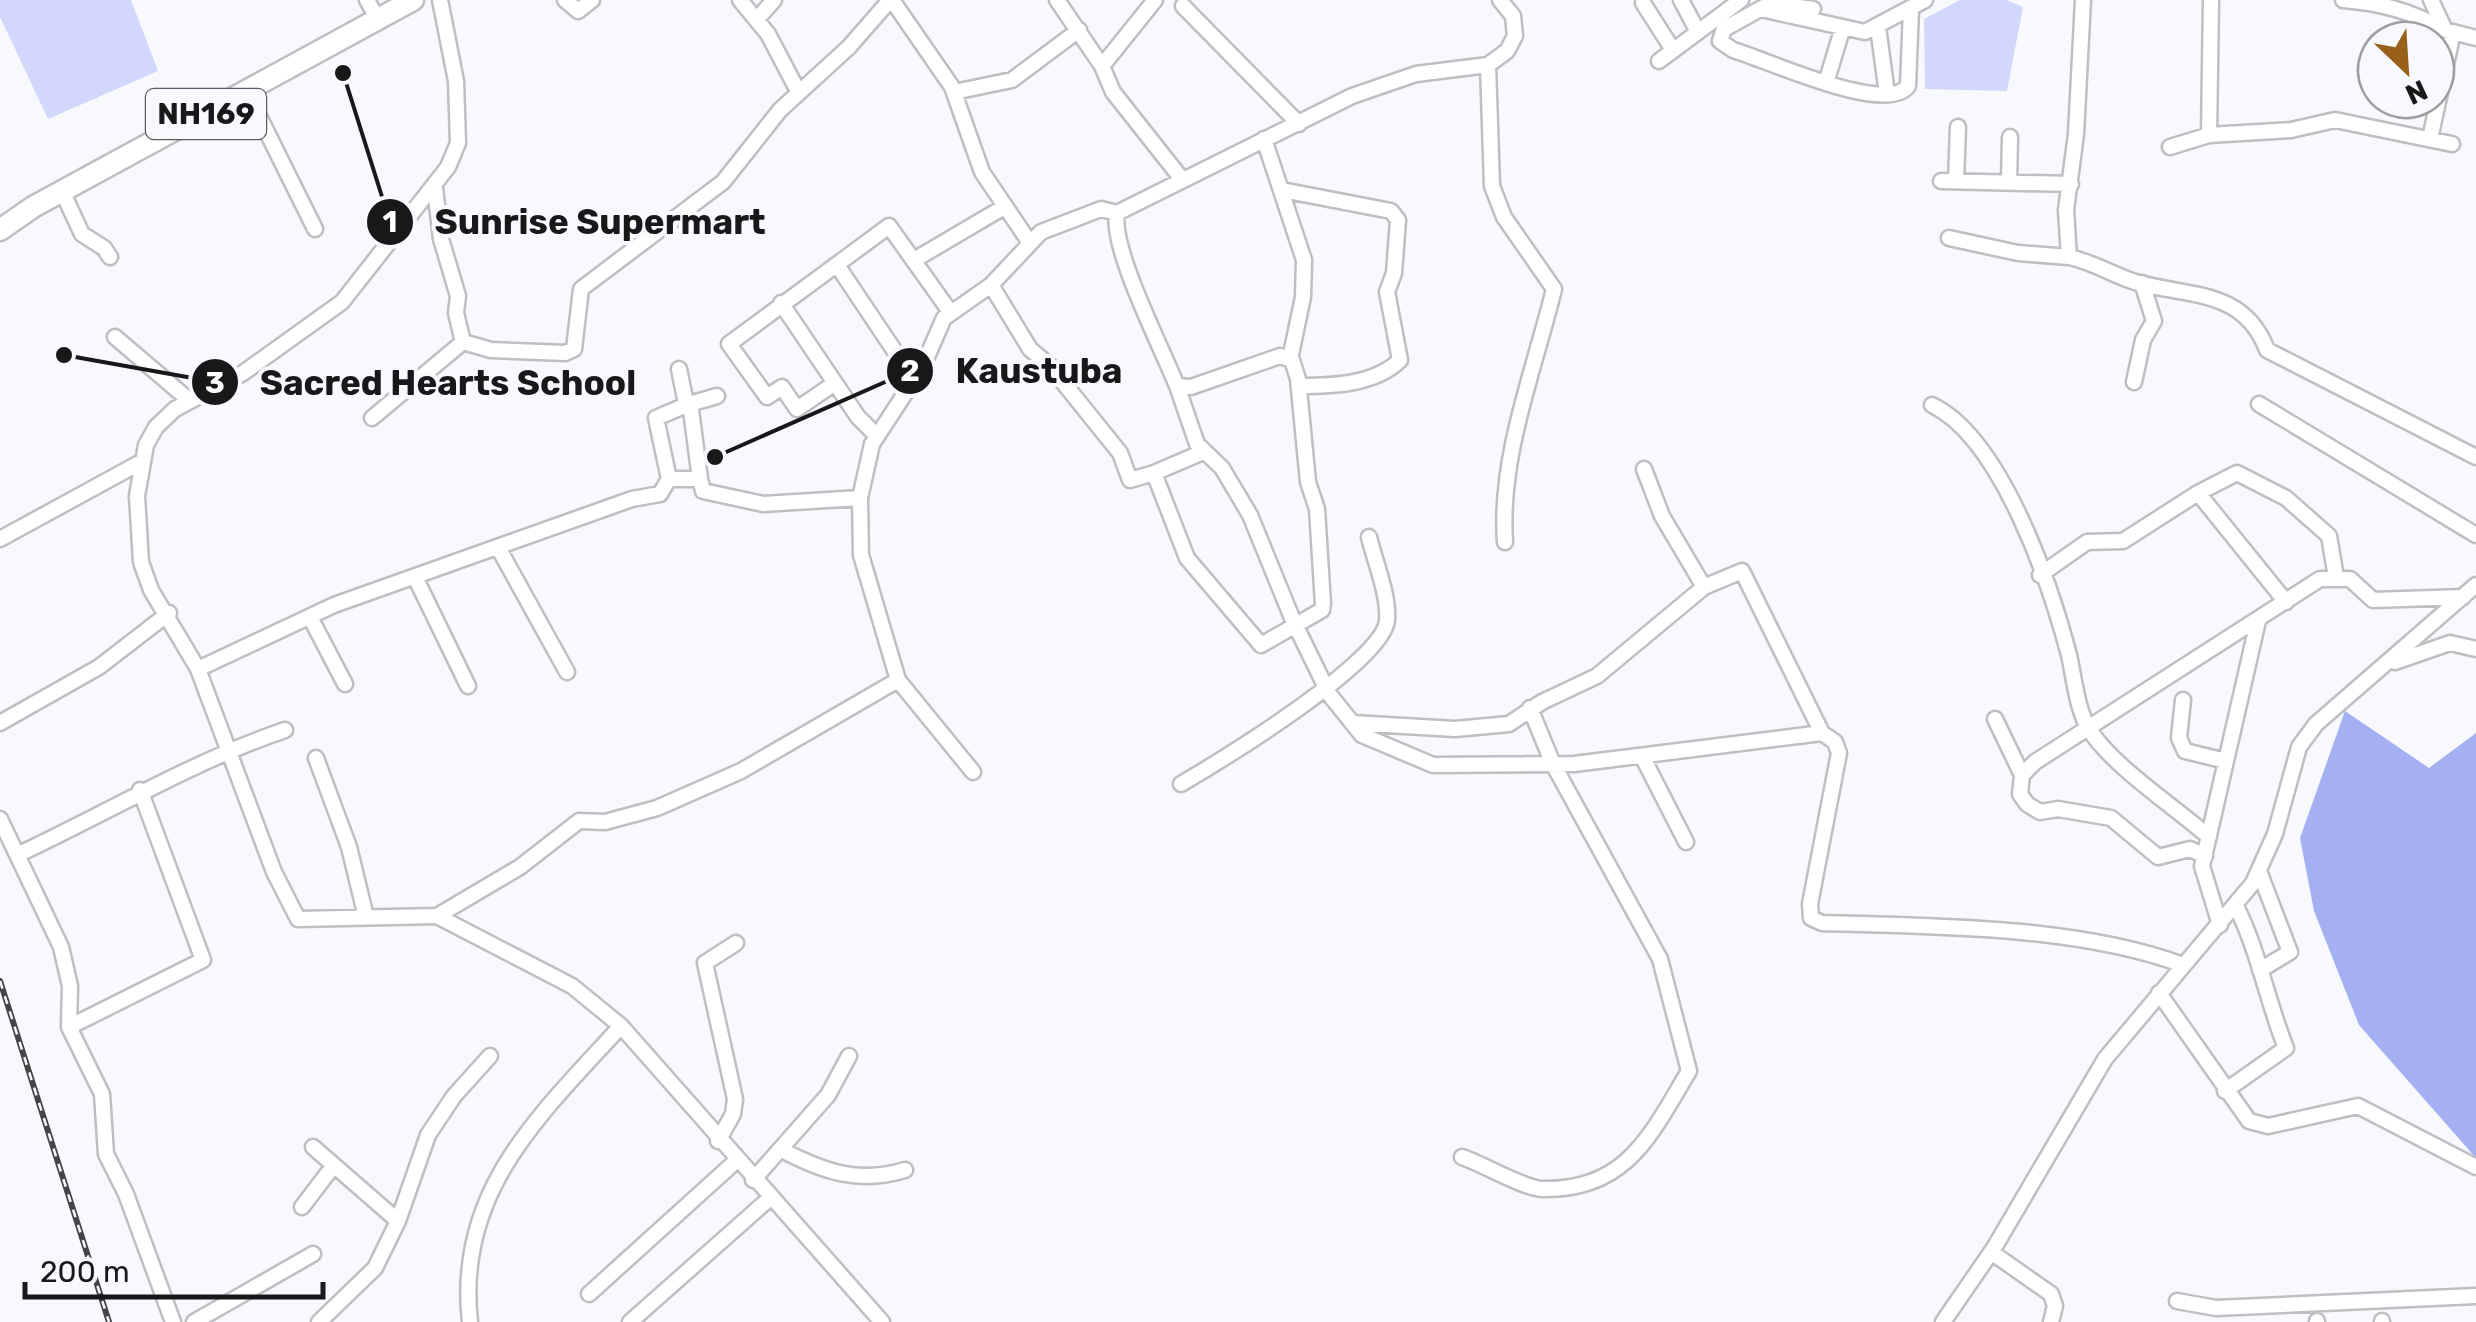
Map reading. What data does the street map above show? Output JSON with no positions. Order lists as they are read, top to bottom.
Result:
{
  "streets": {
    "highway": ["NH169"]
  },
  "places": ["Sunrise Supermart", "Sacred Hearts School", "Kaustuba"],
  "scale_bar": "200 m",
  "north": "bottom right"
}
